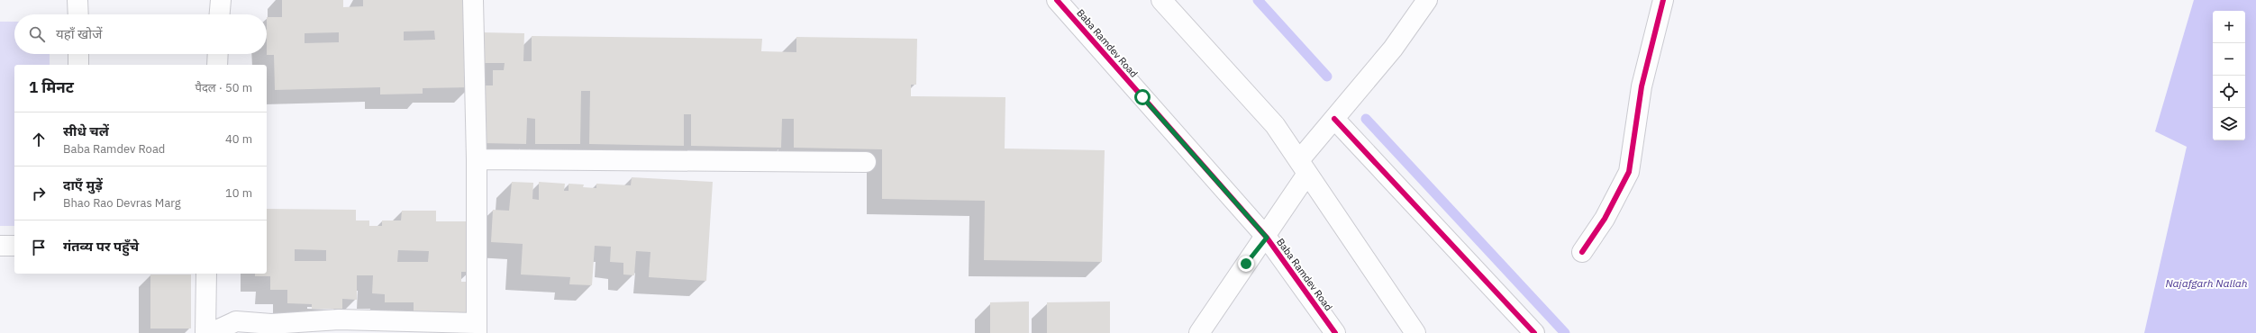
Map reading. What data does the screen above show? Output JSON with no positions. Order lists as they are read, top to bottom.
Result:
{
  "streets": {
    "street": ["Baba Ramdev Road"]
  },
  "water": ["Najafgarh Nallah"],
  "page": {
    "map_buttons": ["+", "−"],
    "search": "यहाँ खोजें",
    "heading": ["1 मिनट", "पैदल · 50 m"],
    "list": [
      ["सीधे चलें", "Baba Ramdev Road", "40 m"],
      ["दाएँ मुड़ें", "Bhao Rao Devras Marg", "10 m"],
      "गंतव्य पर पहुँचे"
    ]
  }
}
